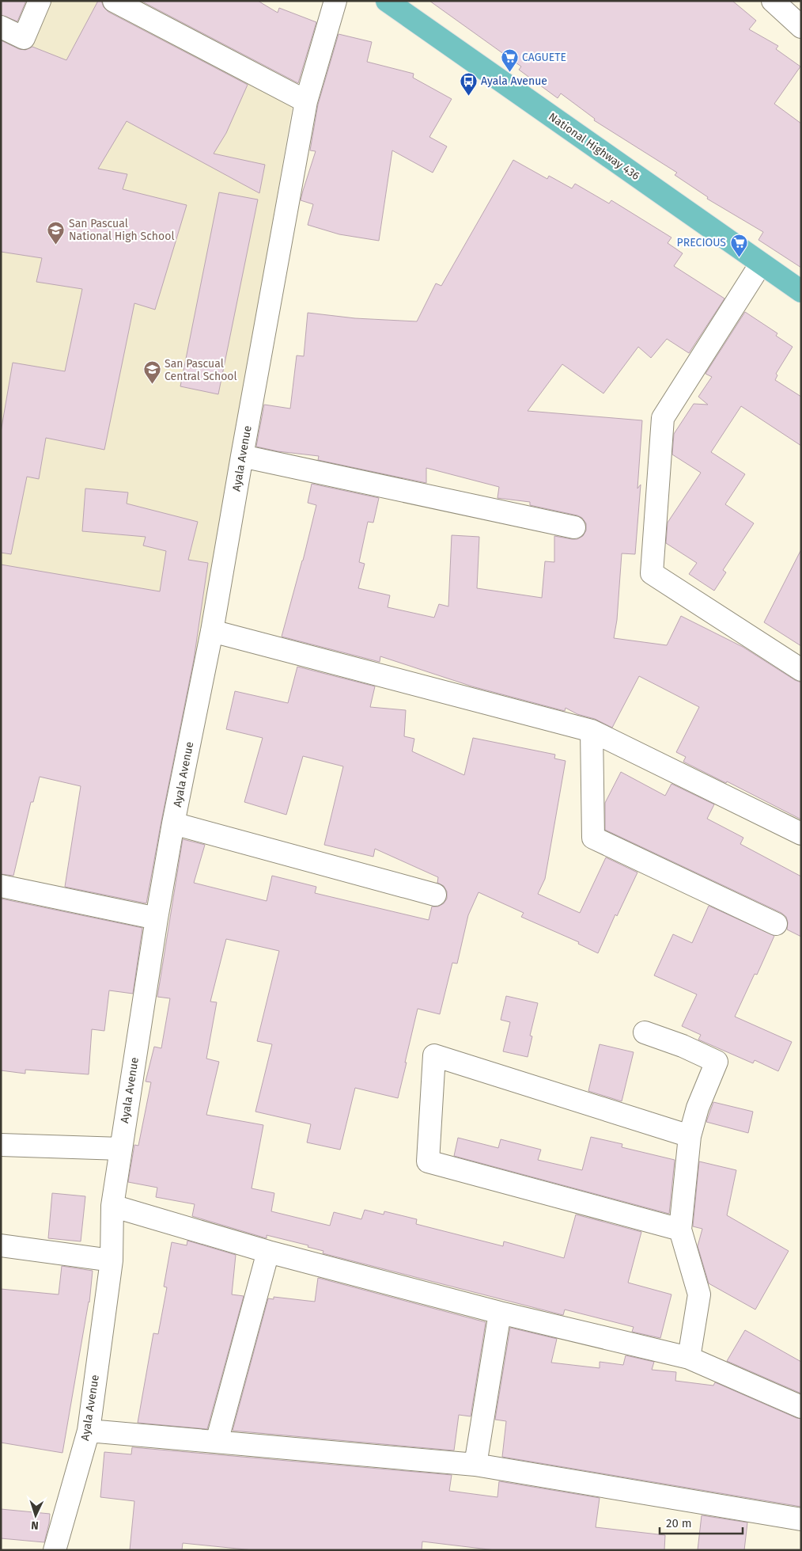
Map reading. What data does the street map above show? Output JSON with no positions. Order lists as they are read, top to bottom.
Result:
{
  "streets": {
    "main road": ["National Highway 436"],
    "street": ["Ayala Avenue"]
  },
  "places": {
    "supermarket": ["CAGUETE", "PRECIOUS"],
    "bus stop": ["Ayala Avenue"],
    "school or university": ["San Pascual National High School", "San Pascual Central School"]
  },
  "scale_bar": "20 m",
  "north": "bottom"
}
